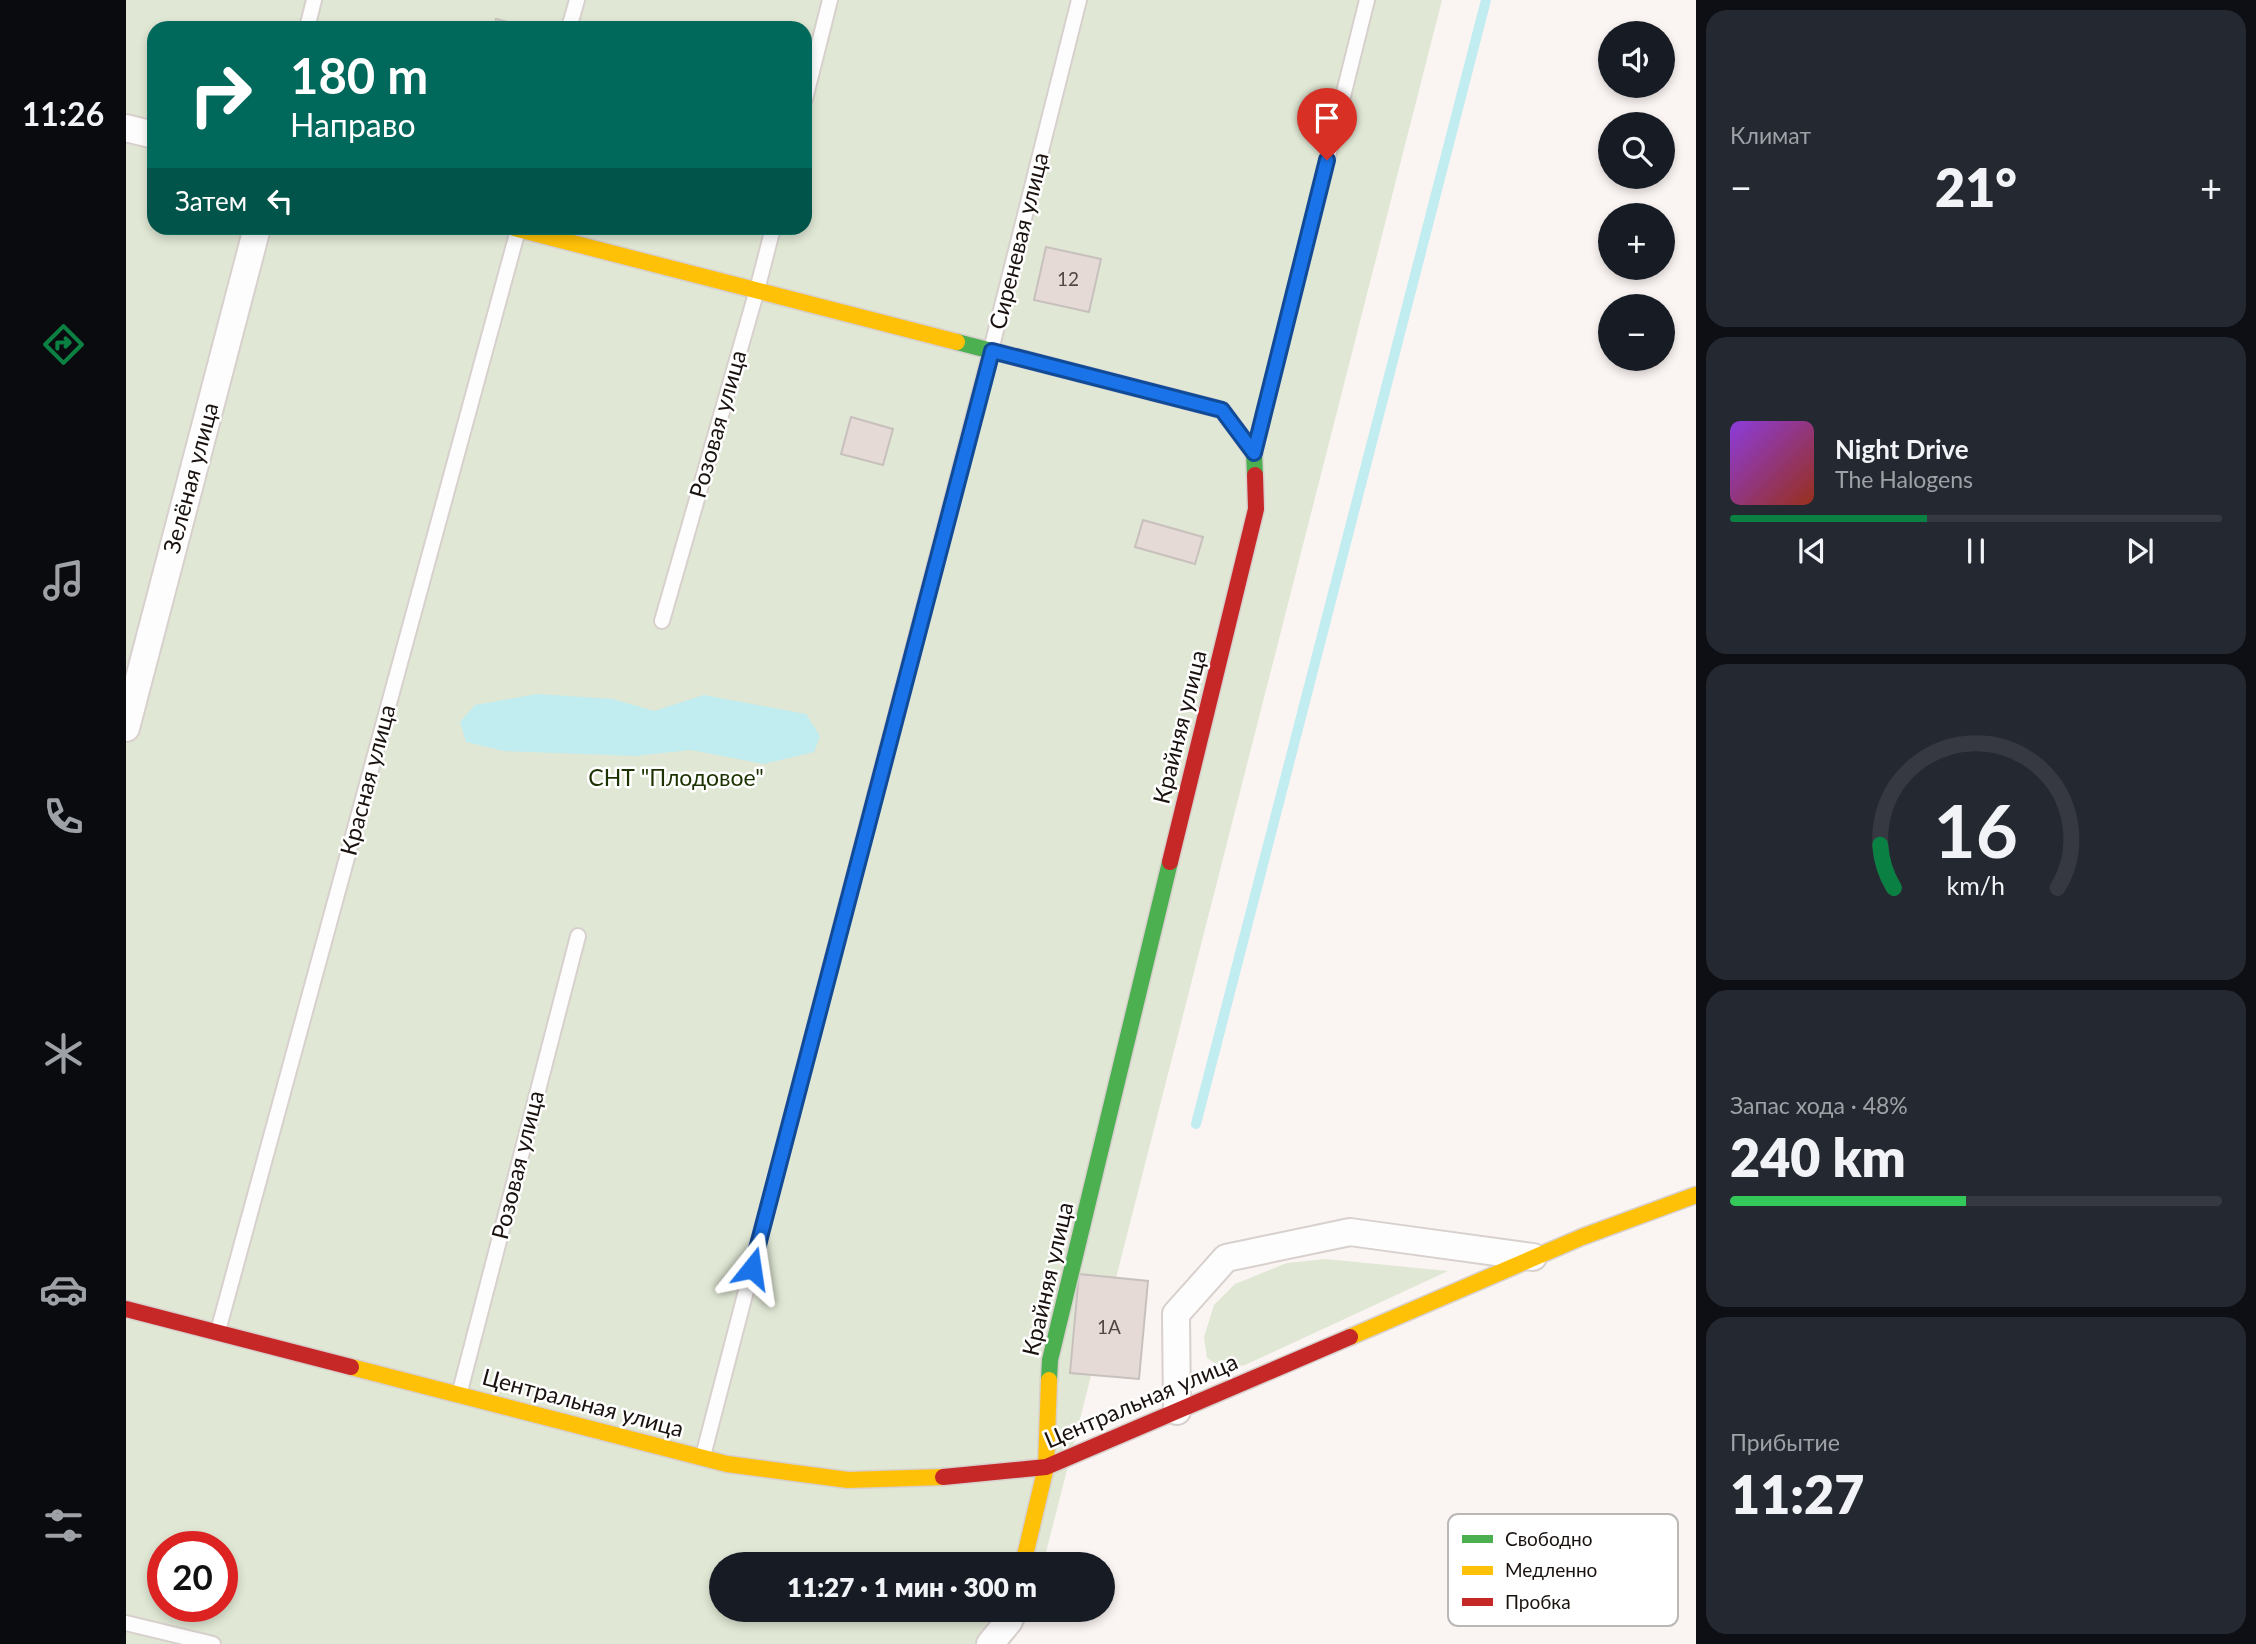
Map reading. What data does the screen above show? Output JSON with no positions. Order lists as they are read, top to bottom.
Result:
{
  "streets": {
    "street": ["Зелёная улица", "Крайняя улица", "Центральная улица"],
    "lane": ["Сиреневая улица", "Розовая улица", "Красная улица"]
  },
  "crossings": [
    ["Сиреневая улица", "Центральная улица"],
    ["Розовая улица", "Центральная улица"],
    ["Крайняя улица", "Центральная улица"],
    ["Красная улица", "Центральная улица"]
  ],
  "parks": ["СНТ \"Плодовое\""],
  "house_numbers": ["12", "1А"],
  "legend": ["Свободно", "Медленно", "Пробка"],
  "page": {
    "tabs": "11:26",
    "tile": [
      "Климат",
      ["Запас хода · 48%", "240 km"],
      ["Прибытие", "11:27"]
    ],
    "map_buttons": ["+", "−"],
    "turn": ["180 m", "Направо"],
    "heat": ["−", "21°", "+"],
    "then": "Затем",
    "song": ["Night Drive", "The Halogens"],
    "limit": "20",
    "trip": "11:27 · 1 мин · 300 m",
    "gauge": ["16", "km/h"]
  }
}
